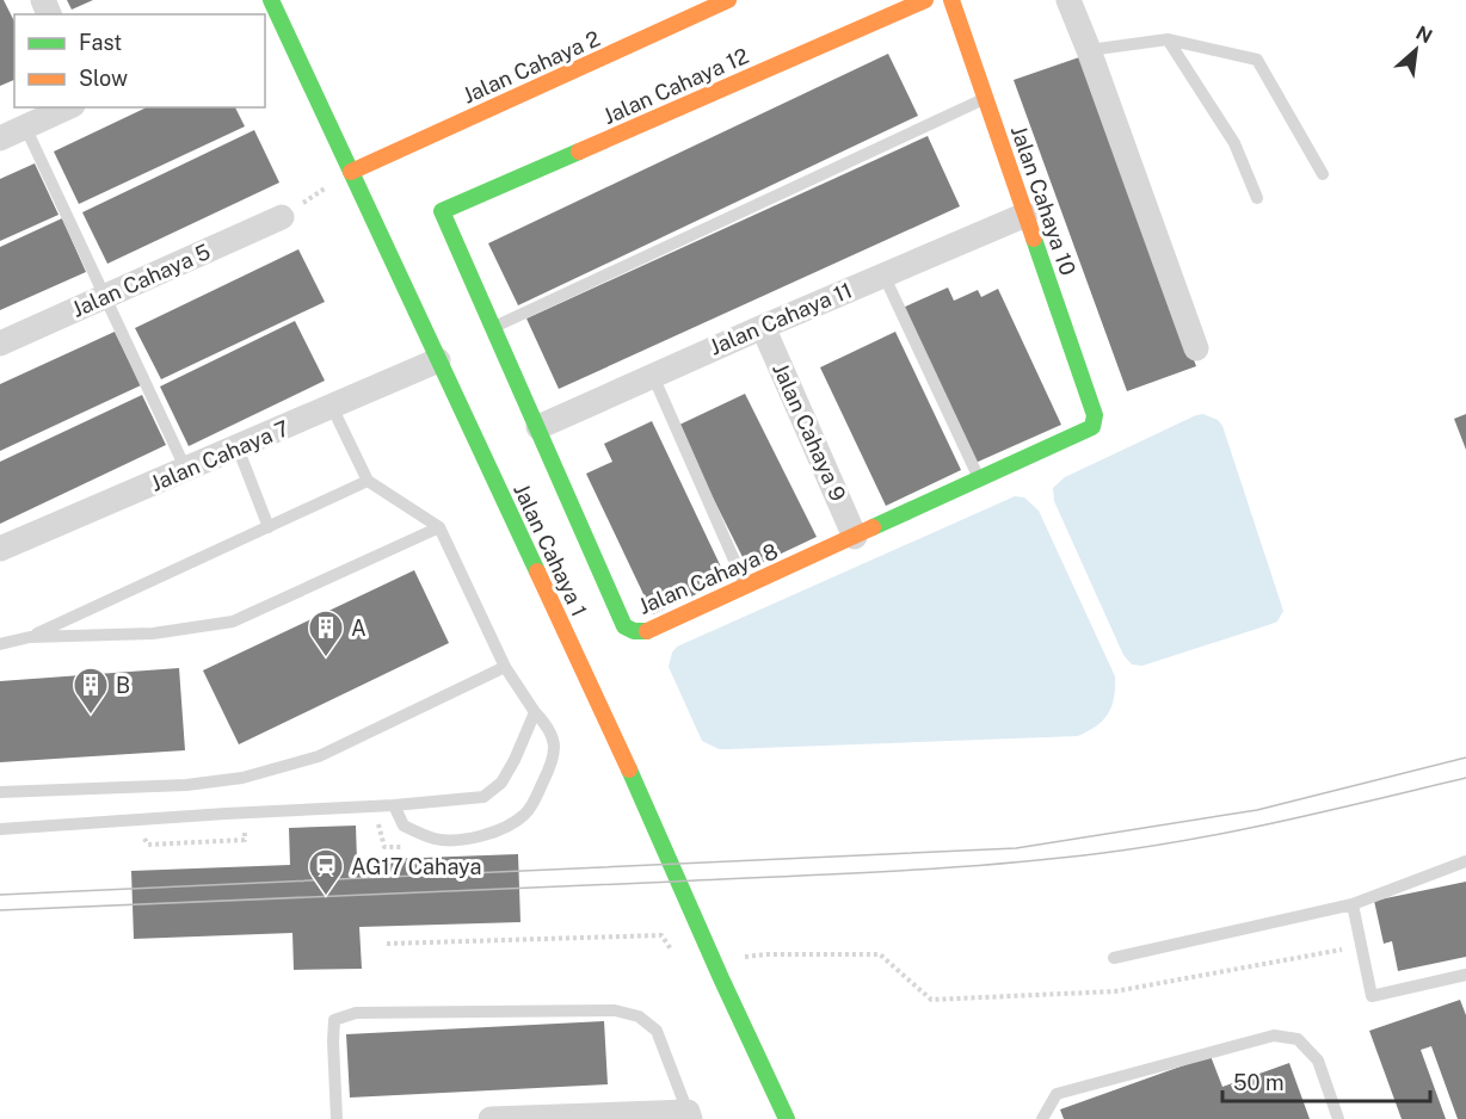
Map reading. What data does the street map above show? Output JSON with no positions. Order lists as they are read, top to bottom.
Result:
{
  "streets": {
    "street": [
      "Jalan Cahaya 2",
      "Jalan Cahaya 12",
      "Jalan Cahaya 10",
      "Jalan Cahaya 5",
      "Jalan Cahaya 11",
      "Jalan Cahaya 9",
      "Jalan Cahaya 7",
      "Jalan Cahaya 1",
      "Jalan Cahaya 8"
    ]
  },
  "crossings": [
    ["Jalan Cahaya 2", "Jalan Cahaya 1"],
    ["Jalan Cahaya 12", "Jalan Cahaya 8"],
    ["Jalan Cahaya 10", "Jalan Cahaya 11"],
    ["Jalan Cahaya 10", "Jalan Cahaya 8"],
    ["Jalan Cahaya 11", "Jalan Cahaya 9"],
    ["Jalan Cahaya 11", "Jalan Cahaya 8"],
    ["Jalan Cahaya 9", "Jalan Cahaya 8"],
    ["Jalan Cahaya 7", "Jalan Cahaya 1"]
  ],
  "places": {
    "building": ["A", "B"],
    "station": ["AG17 Cahaya"]
  },
  "legend": ["Fast", "Slow"],
  "scale_bar": "50 m",
  "north": "top right"
}
